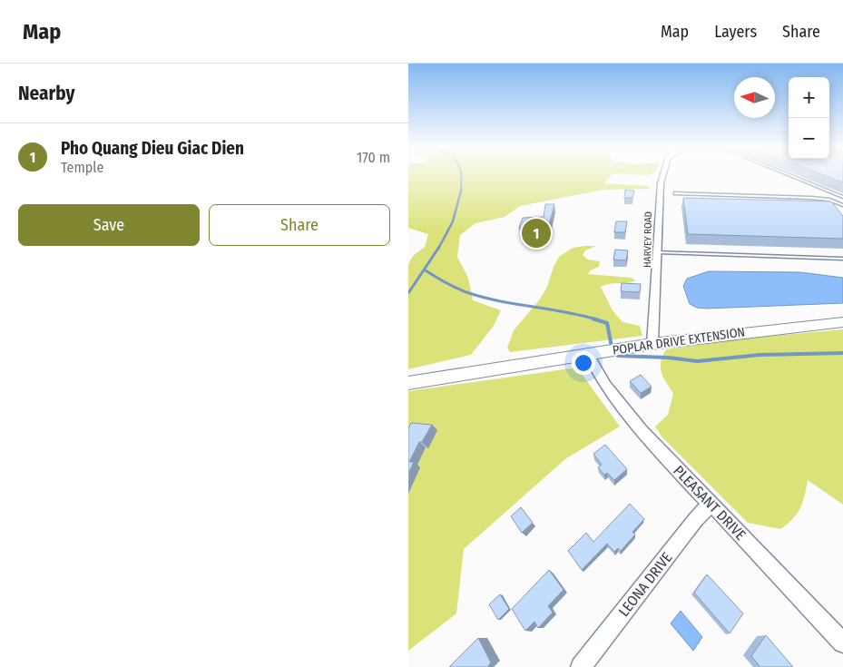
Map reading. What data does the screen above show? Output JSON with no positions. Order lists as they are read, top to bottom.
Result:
{
  "streets": {
    "street": [
      "HARVEY ROAD",
      "POPLAR DRIVE EXTENSION",
      "PLEASANT DRIVE",
      "LEONA DRIVE"
    ]
  },
  "crossings": [
    ["HARVEY ROAD", "POPLAR DRIVE EXTENSION"],
    ["POPLAR DRIVE EXTENSION", "PLEASANT DRIVE"],
    ["PLEASANT DRIVE", "LEONA DRIVE"]
  ],
  "north": "left",
  "page": {
    "header": "Map",
    "nav": ["Map", "Layers", "Share"],
    "heading": "Nearby",
    "map_buttons": ["+", "−"],
    "list": [
      {
        "mark": "1",
        "name": "Pho Quang Dieu Giac Dien",
        "note": "Temple",
        "value": "170 m"
      }
    ],
    "buttons": ["Save", "Share"],
    "pins": "1"
  }
}
